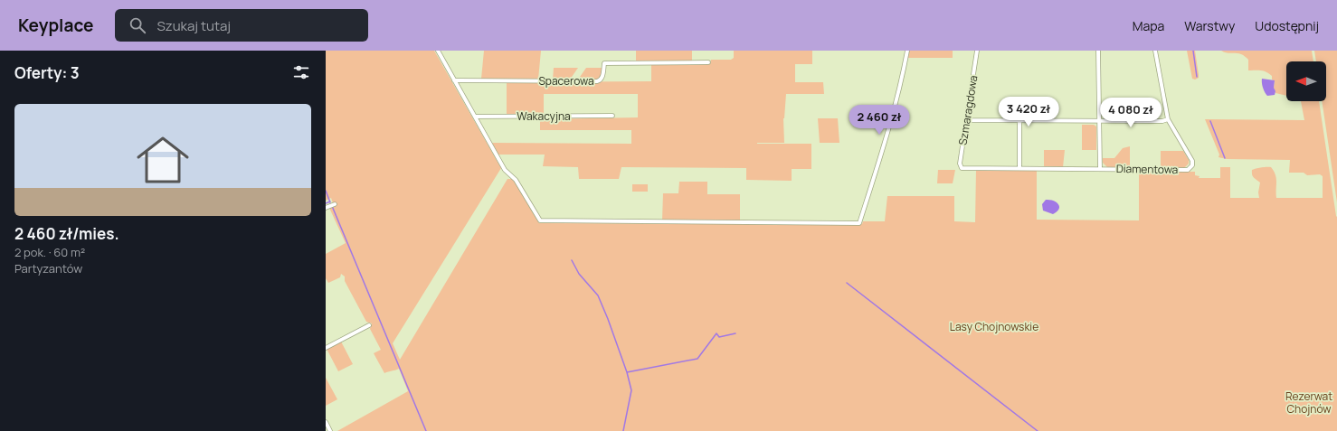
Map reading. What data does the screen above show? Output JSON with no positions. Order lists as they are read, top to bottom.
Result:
{
  "streets": {
    "street": [
      "Spacerowa",
      "Szmaragdowa",
      "Wakacyjna",
      "Diamentowa"
    ]
  },
  "crossings": [
    ["Szmaragdowa", "Diamentowa"]
  ],
  "parks": ["Lasy Chojnowskie", "Rezerwat Chojnów"],
  "north": "left",
  "page": {
    "header": "Keyplace",
    "search": "Szukaj tutaj",
    "nav": ["Mapa", "Warstwy", "Udostępnij"],
    "heading": "Oferty: 3",
    "list": [
      {
        "name": "2 460 zł/mies.",
        "note": "2 pok. · 60 m² · Partyzantów"
      }
    ],
    "price": ["3 420 zł", "4 080 zł", "2 460 zł"]
  }
}
